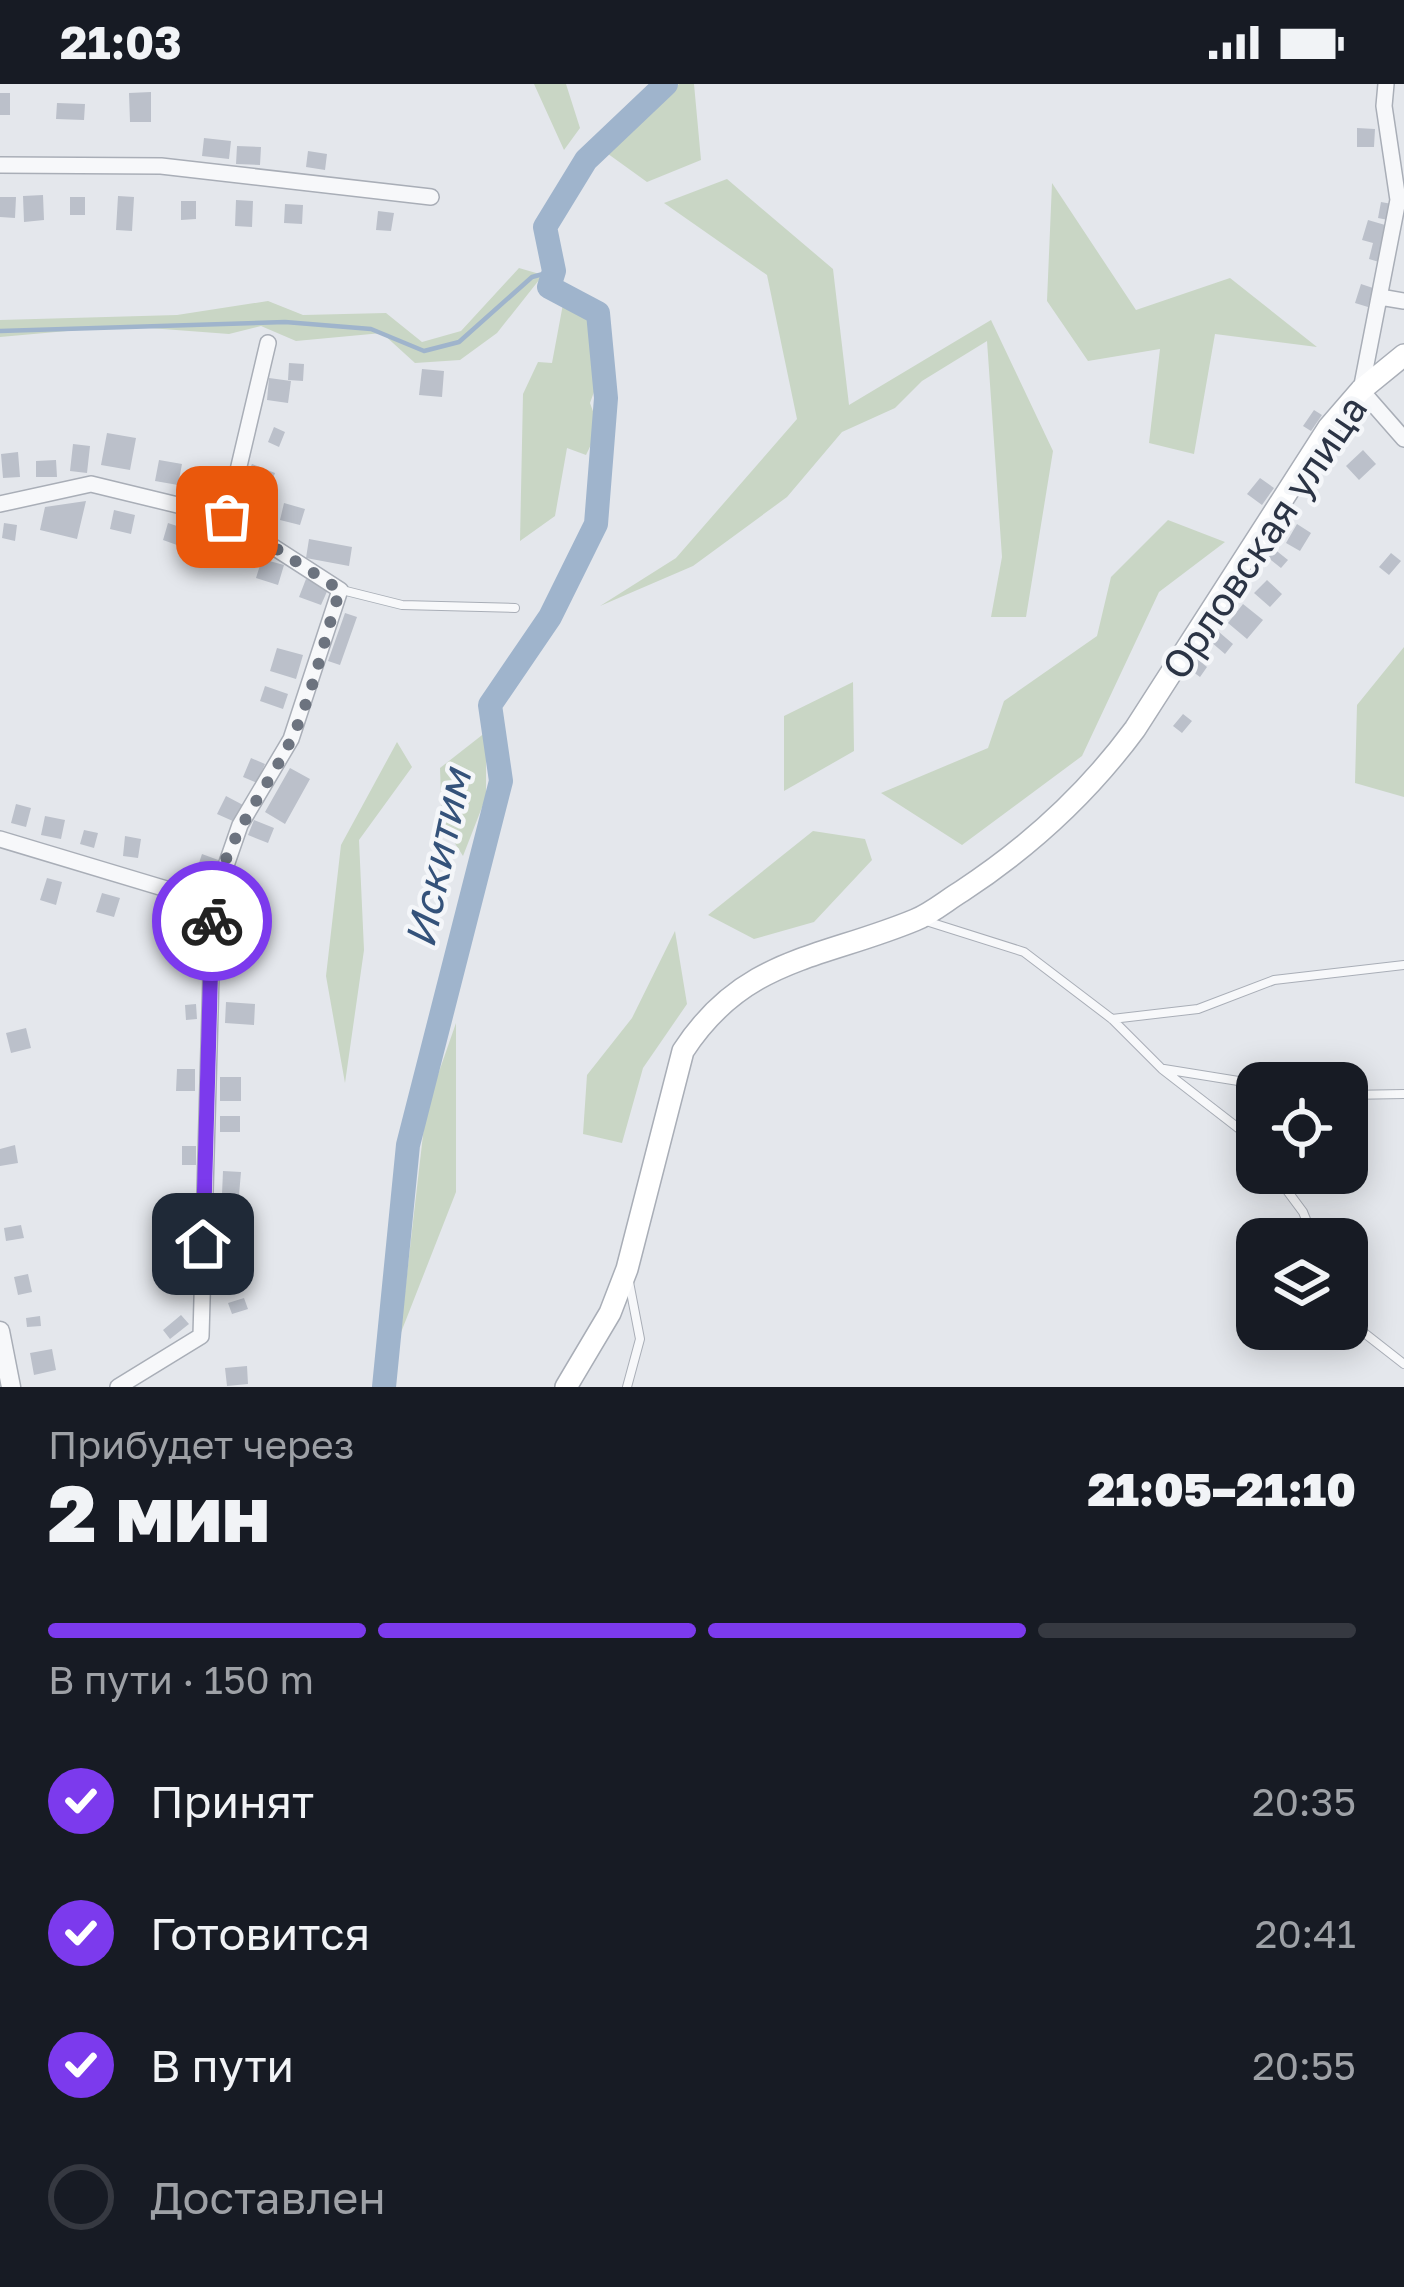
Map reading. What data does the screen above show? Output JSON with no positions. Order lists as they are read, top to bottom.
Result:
{
  "streets": {
    "main road": ["Орловская улица"]
  },
  "water": ["Искитим"],
  "page": {
    "status": "21:03",
    "heading": ["2 мин", "Прибудет через", "21:05–21:10"],
    "bar": "В пути · 150 m",
    "list": [
      ["Принят", "20:35"],
      ["Готовится", "20:41"],
      ["В пути", "20:55"],
      "Доставлен"
    ]
  }
}
